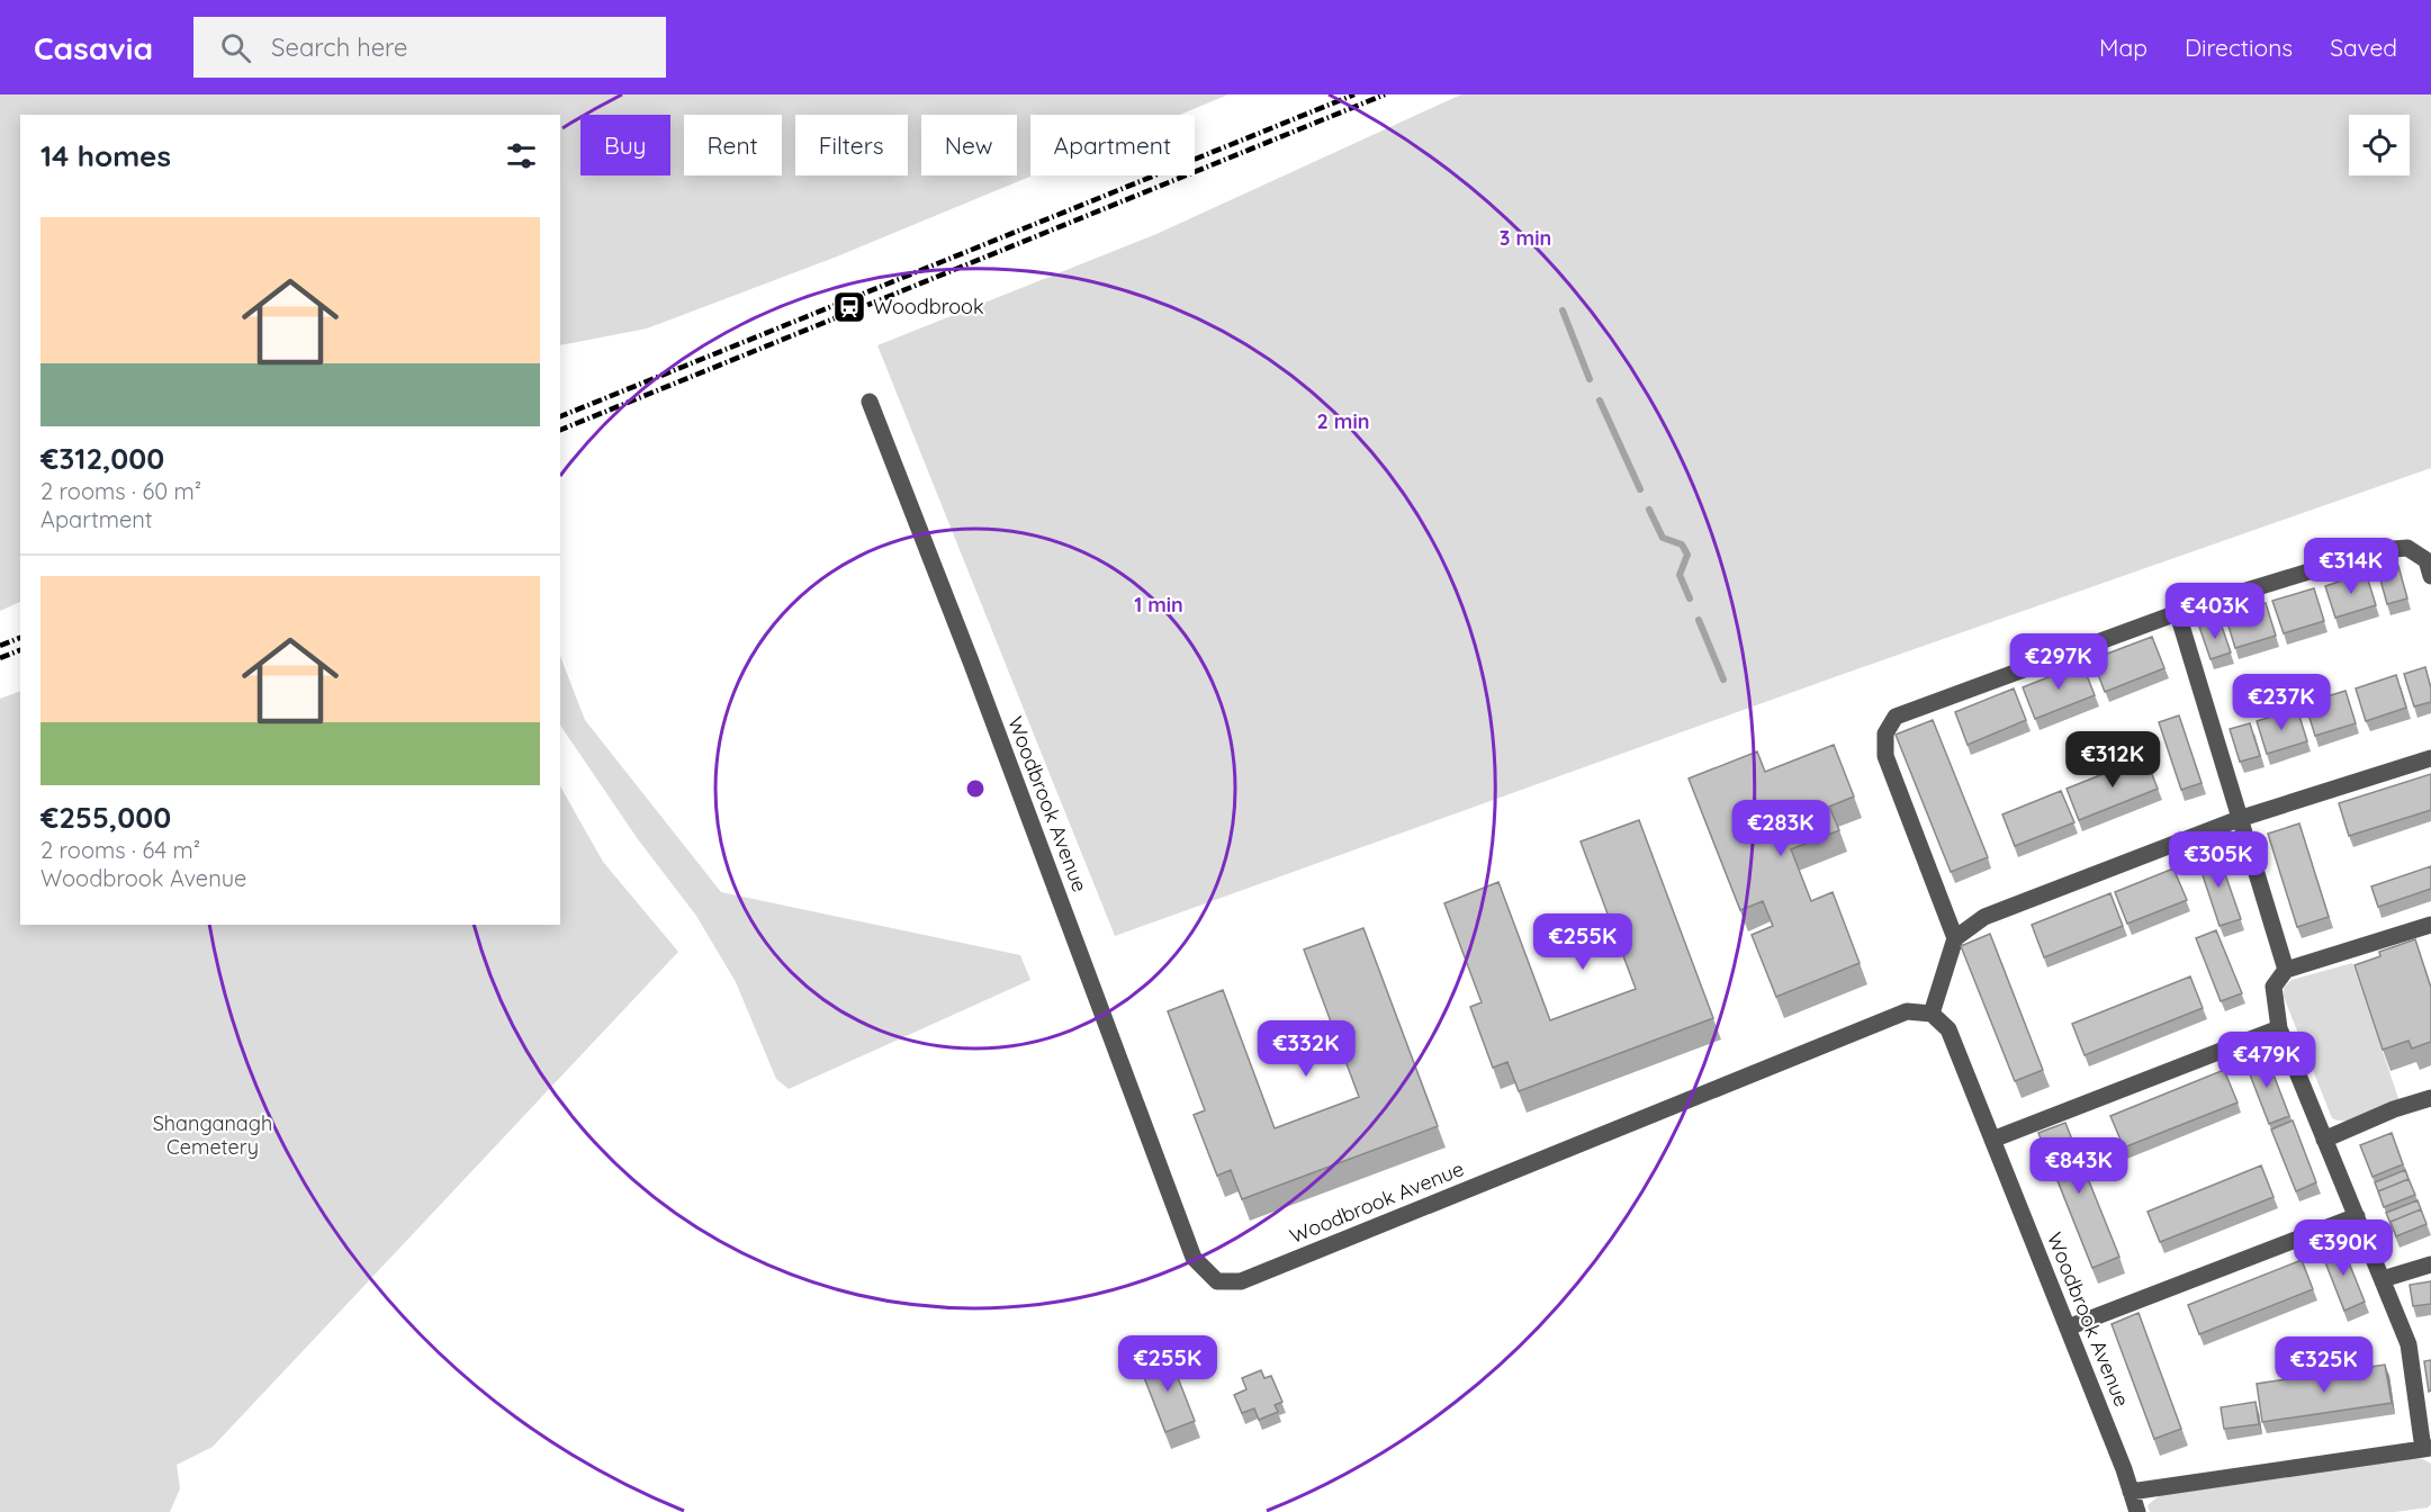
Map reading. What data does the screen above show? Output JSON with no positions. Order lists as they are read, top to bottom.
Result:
{
  "streets": {
    "street": ["Woodbrook Avenue"]
  },
  "parks": ["Shanganagh Cemetery"],
  "places": {
    "station": ["Woodbrook"]
  },
  "page": {
    "header": "Casavia",
    "search": "Search here",
    "nav": ["Map", "Directions", "Saved"],
    "chip": [
      "Buy",
      "Rent",
      "Filters",
      "New",
      "Apartment"
    ],
    "heading": "14 homes",
    "list": [
      {
        "name": "€312,000",
        "note": "2 rooms · 60 m² · Apartment"
      },
      {
        "name": "€255,000",
        "note": "2 rooms · 64 m² · Woodbrook Avenue"
      }
    ],
    "price": [
      "€314K",
      "€403K",
      "€297K",
      "€237K",
      "€312K",
      "€283K",
      "€305K",
      "€255K",
      "€332K",
      "€479K",
      "€843K",
      "€390K",
      "€255K",
      "€325K"
    ]
  },
  "rings": ["3 min", "2 min", "1 min"]
}
